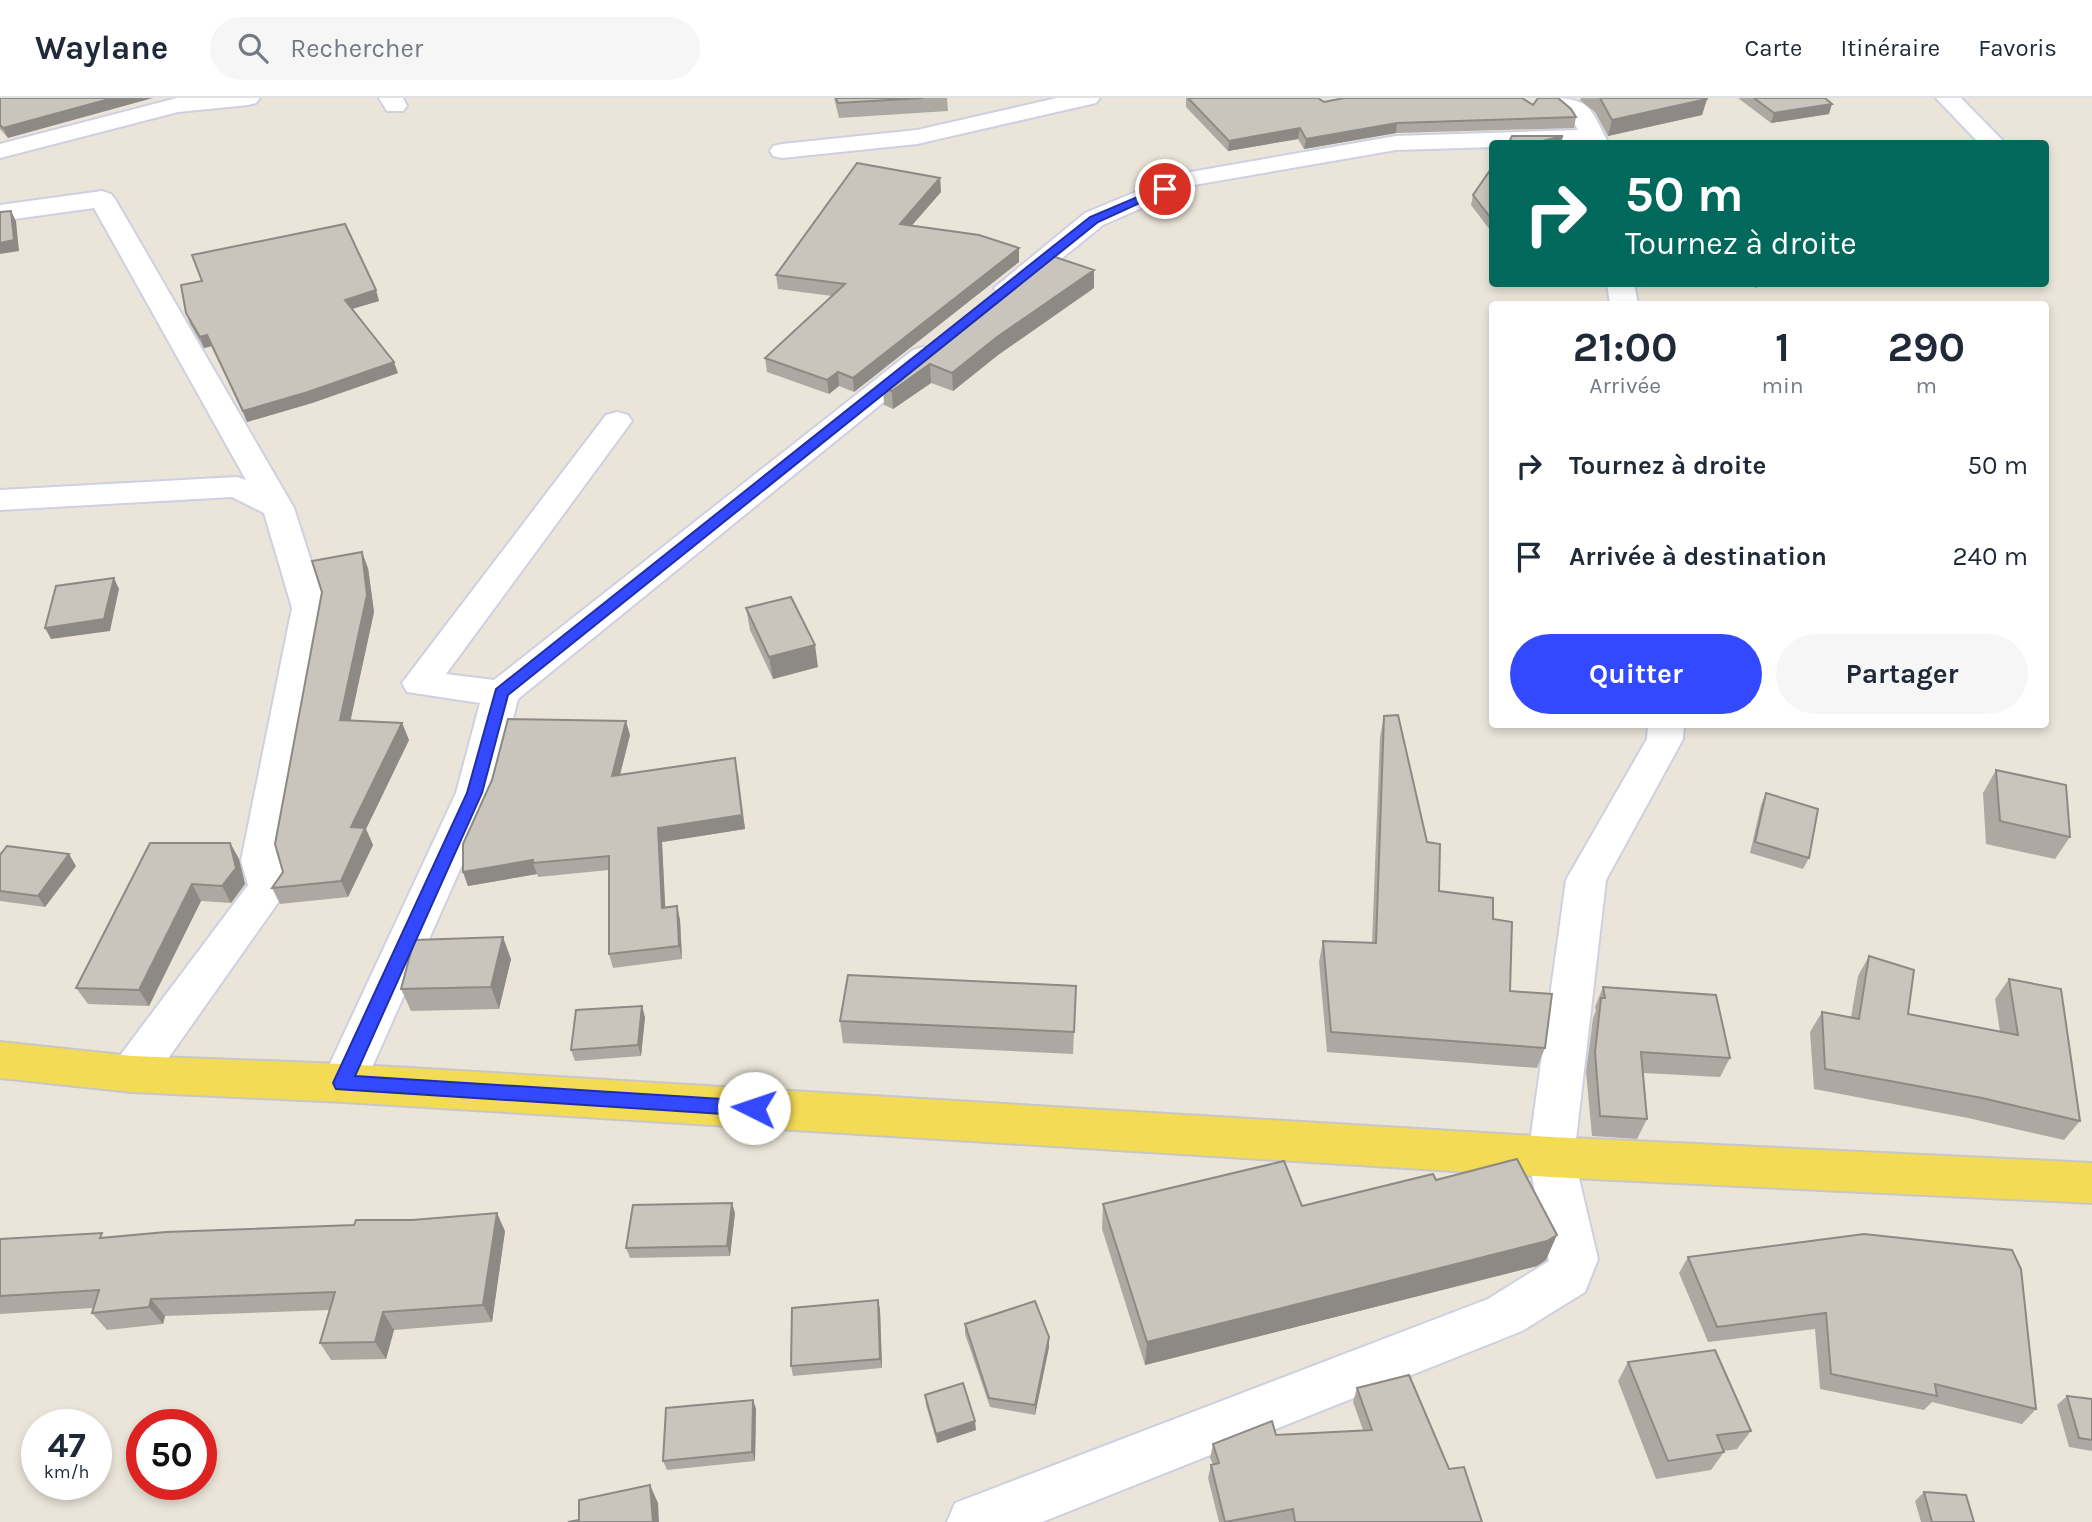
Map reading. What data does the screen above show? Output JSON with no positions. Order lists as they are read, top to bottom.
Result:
{
  "page": {
    "header": "Waylane",
    "search": "Rechercher",
    "nav": ["Carte", "Itinéraire", "Favoris"],
    "turn": ["50 m", "Tournez à droite"],
    "eta": [
      "21:00",
      "Arrivée",
      "1",
      "min",
      "290",
      "m"
    ],
    "list": [
      {
        "name": "Tournez à droite",
        "value": "50 m"
      },
      {
        "name": "Arrivée à destination",
        "value": "240 m"
      }
    ],
    "buttons": ["Quitter", "Partager"],
    "speed": "47 km/h",
    "limit": "50"
  }
}
